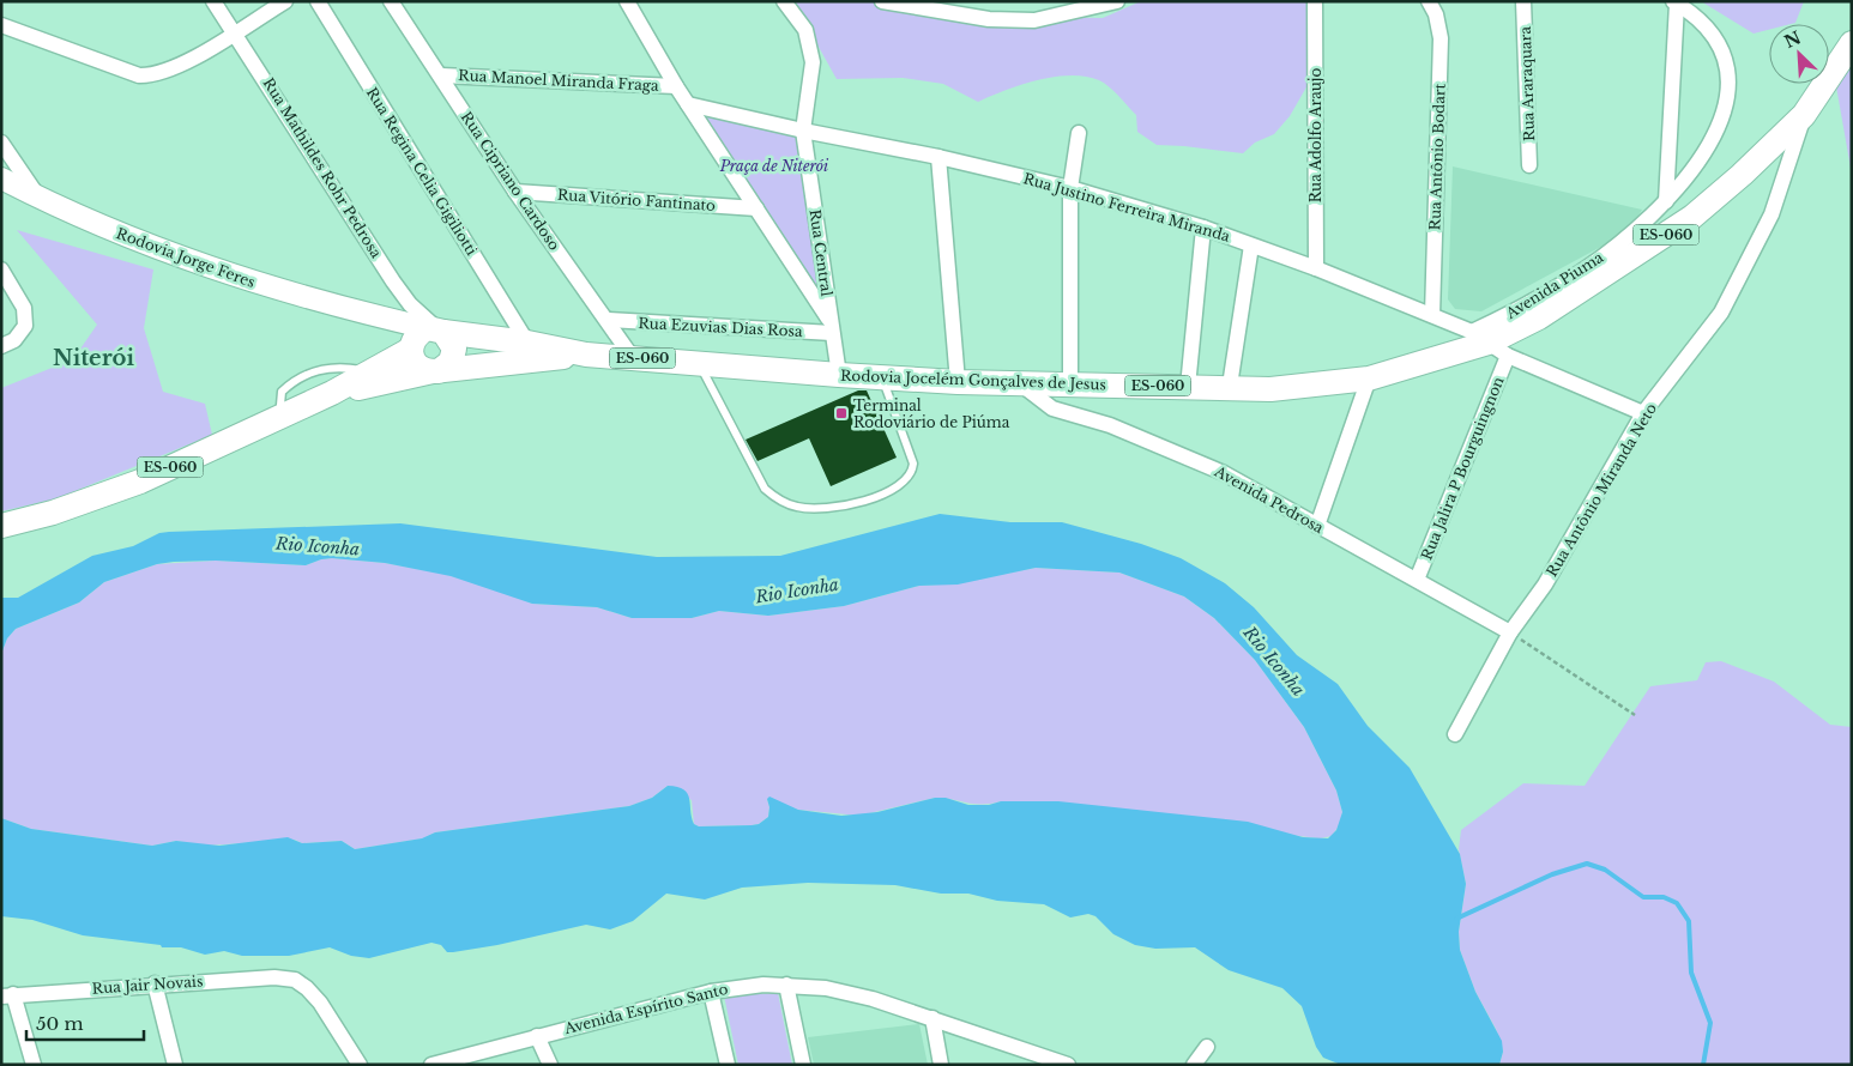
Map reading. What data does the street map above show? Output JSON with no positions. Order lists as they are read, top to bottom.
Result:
{
  "streets": {
    "main road": ["ES-060", "Rodovia Jorge Feres", "Rodovia Jocelém Gonçalves de Jesus"],
    "street": [
      "Rua Manoel Miranda Fraga",
      "Rua Araraquara",
      "Rua Adolfo Araujo",
      "Rua Antônio Bodart",
      "Rua Mathildes Rohr Pedrosa",
      "Rua Regina Celia Gigiliotti",
      "Rua Cipriano Cardoso",
      "Rua Vitório Fantinato",
      "Rua Justino Ferreira Miranda",
      "Rua Central",
      "Avenida Piuma",
      "Rua Ezuvias Dias Rosa",
      "Rua Jalira P Bourguingnon",
      "Rua Antônio Miranda Neto",
      "Avenida Pedrosa",
      "Rua Jair Novais",
      "Avenida Espírito Santo"
    ]
  },
  "crossings": [
    ["Rua Manoel Miranda Fraga", "Rua Cipriano Cardoso"],
    ["Rua Adolfo Araujo", "Rua Justino Ferreira Miranda"],
    ["Rua Antônio Bodart", "Rua Justino Ferreira Miranda"],
    ["Rua Mathildes Rohr Pedrosa", "Rodovia Jorge Feres"],
    ["Rua Mathildes Rohr Pedrosa", "Rodovia Jocelém Gonçalves de Jesus"],
    ["Rua Regina Celia Gigiliotti", "Rodovia Jocelém Gonçalves de Jesus"],
    ["Rua Cipriano Cardoso", "Rua Vitório Fantinato"],
    ["Rua Cipriano Cardoso", "Rua Ezuvias Dias Rosa"],
    ["Rua Cipriano Cardoso", "Rodovia Jocelém Gonçalves de Jesus"],
    ["Rua Justino Ferreira Miranda", "Rua Central"],
    ["Rua Justino Ferreira Miranda", "Avenida Piuma"],
    ["Rua Justino Ferreira Miranda", "Rodovia Jocelém Gonçalves de Jesus"],
    ["Rua Justino Ferreira Miranda", "Rua Jalira P Bourguingnon"],
    ["Rua Justino Ferreira Miranda", "Rua Antônio Miranda Neto"],
    ["Rua Central", "Rua Ezuvias Dias Rosa"],
    ["Rua Central", "Rodovia Jocelém Gonçalves de Jesus"],
    ["Rodovia Jorge Feres", "Rodovia Jocelém Gonçalves de Jesus"],
    ["Avenida Piuma", "Rodovia Jocelém Gonçalves de Jesus"],
    ["Avenida Piuma", "Rua Jalira P Bourguingnon"],
    ["Rodovia Jocelém Gonçalves de Jesus", "Rua Jalira P Bourguingnon"],
    ["Rodovia Jocelém Gonçalves de Jesus", "Rua Antônio Miranda Neto"],
    ["Rodovia Jocelém Gonçalves de Jesus", "Avenida Pedrosa"],
    ["Rua Jalira P Bourguingnon", "Avenida Pedrosa"],
    ["Rua Antônio Miranda Neto", "Avenida Pedrosa"]
  ],
  "districts": ["Niterói"],
  "water": ["Rio Iconha"],
  "parks": ["Praça de Niterói"],
  "places": {
    "transit": ["Terminal Rodoviário de Piúma"]
  },
  "scale_bar": "50 m",
  "north": "top left"
}
